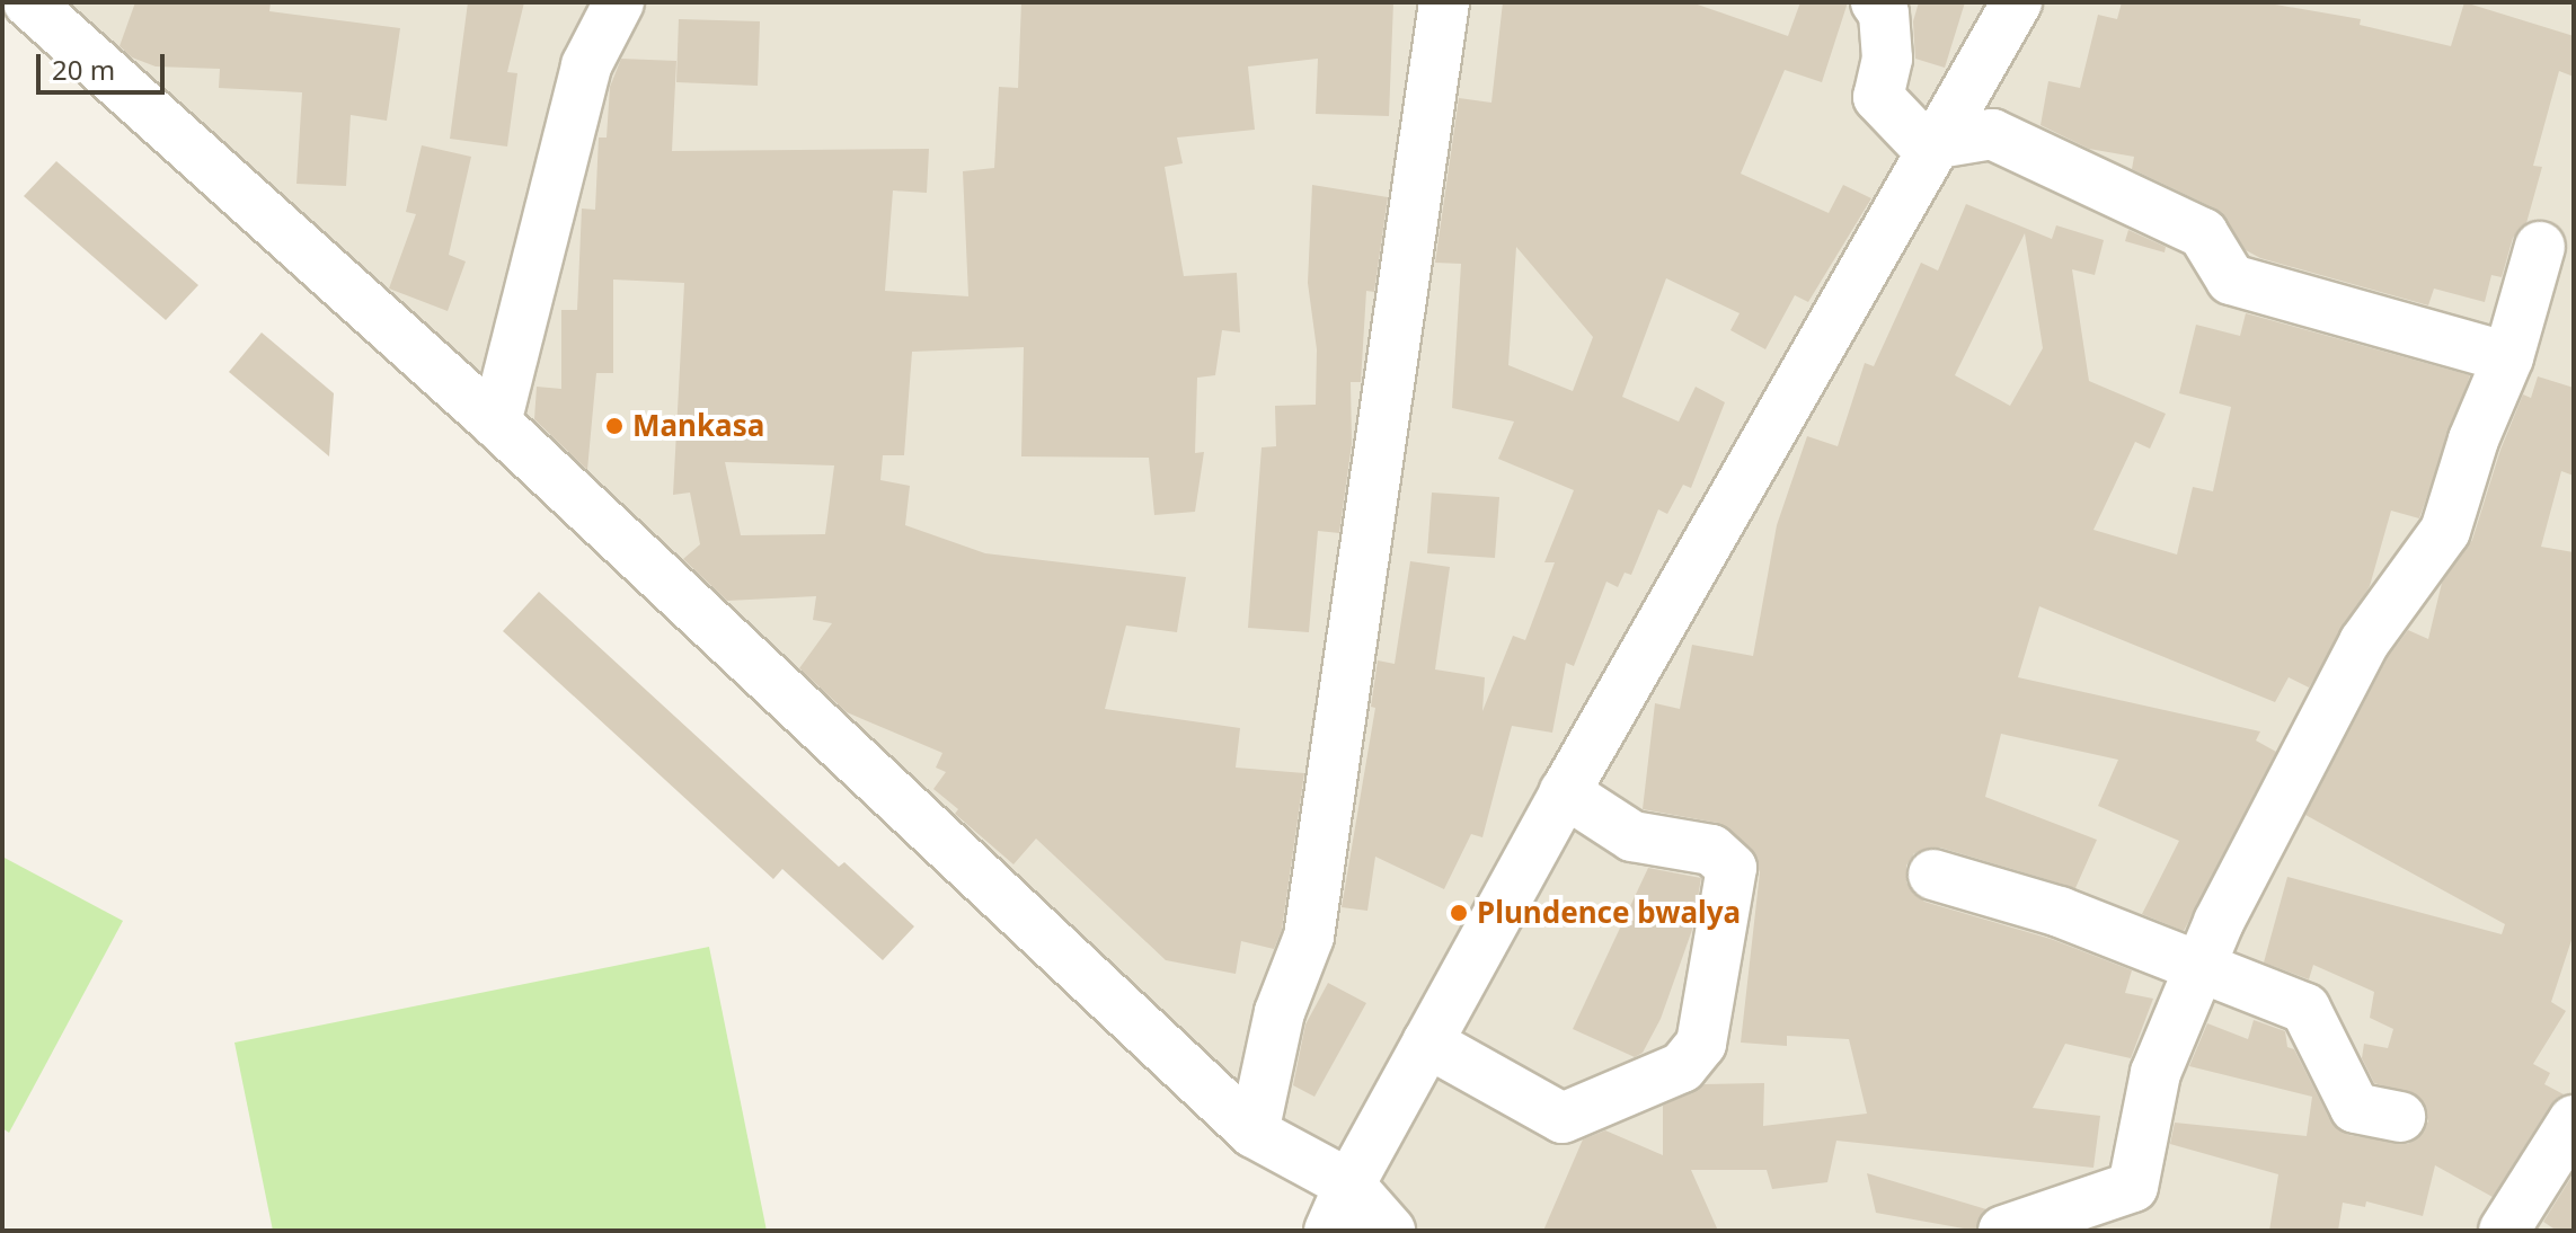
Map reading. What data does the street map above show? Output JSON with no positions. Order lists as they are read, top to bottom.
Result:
{
  "places": ["Mankasa", "Plundence bwalya"],
  "scale_bar": "20 m"
}
